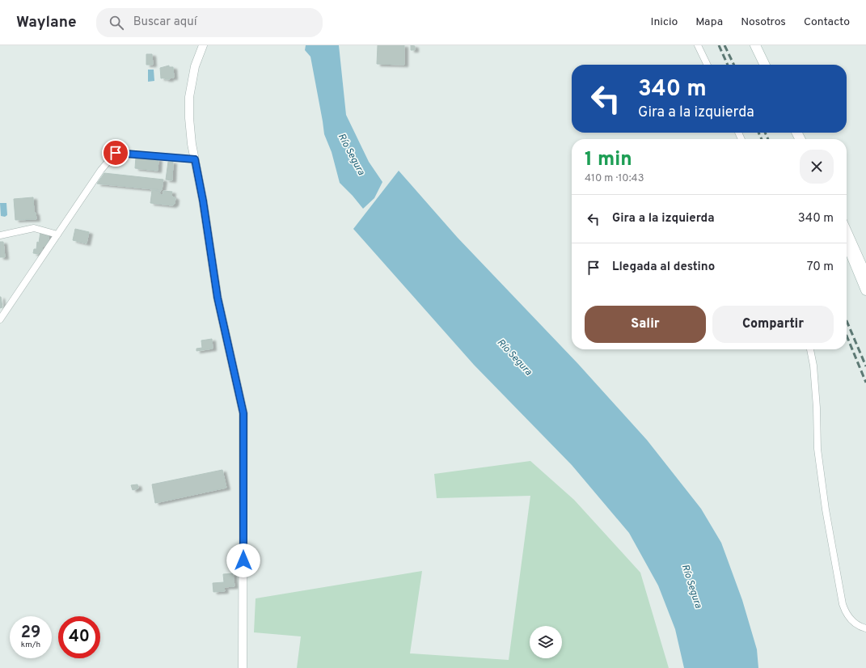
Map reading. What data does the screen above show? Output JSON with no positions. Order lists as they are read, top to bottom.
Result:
{
  "water": ["Río Segura"],
  "page": {
    "header": "Waylane",
    "search": "Buscar aquí",
    "nav": [
      "Inicio",
      "Mapa",
      "Nosotros",
      "Contacto"
    ],
    "turn": ["340 m", "Gira a la izquierda"],
    "heading": ["1 min", "410 m · 10:43"],
    "list": [
      {
        "name": "Gira a la izquierda",
        "value": "340 m"
      },
      {
        "name": "Llegada al destino",
        "value": "70 m"
      }
    ],
    "buttons": ["Salir", "Compartir"],
    "speed": "29 km/h",
    "limit": "40"
  }
}
